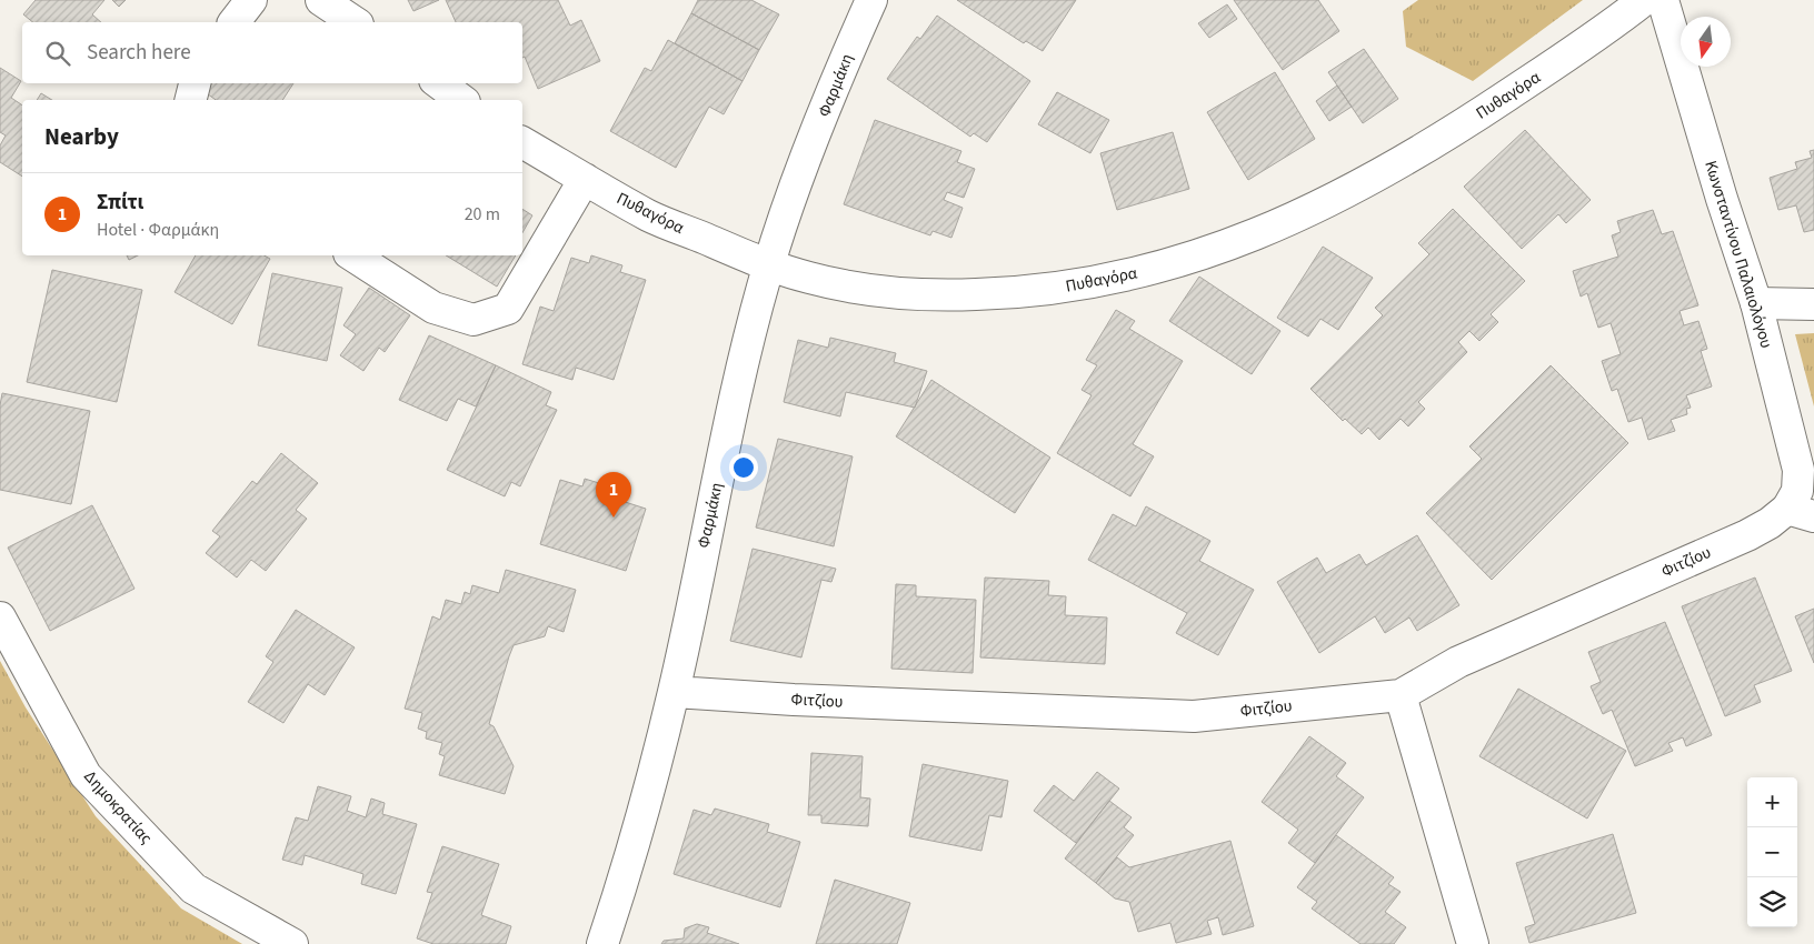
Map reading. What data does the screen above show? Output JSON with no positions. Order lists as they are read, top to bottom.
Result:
{
  "streets": {
    "street": [
      "Φαρμάκη",
      "Πυθαγόρα",
      "Κωνσταντίνου Παλαιολόγου",
      "Φιτζίου",
      "Δημοκρατίας"
    ]
  },
  "crossings": [
    ["Φαρμάκη", "Πυθαγόρα"],
    ["Φαρμάκη", "Φιτζίου"],
    ["Κωνσταντίνου Παλαιολόγου", "Φιτζίου"]
  ],
  "north": "bottom",
  "page": {
    "search": "Search here",
    "heading": "Nearby",
    "list": [
      {
        "mark": "1",
        "name": "Σπίτι",
        "note": "Hotel · Φαρμάκη",
        "value": "20 m"
      }
    ],
    "pins": "1",
    "map_buttons": ["+", "−"]
  }
}
